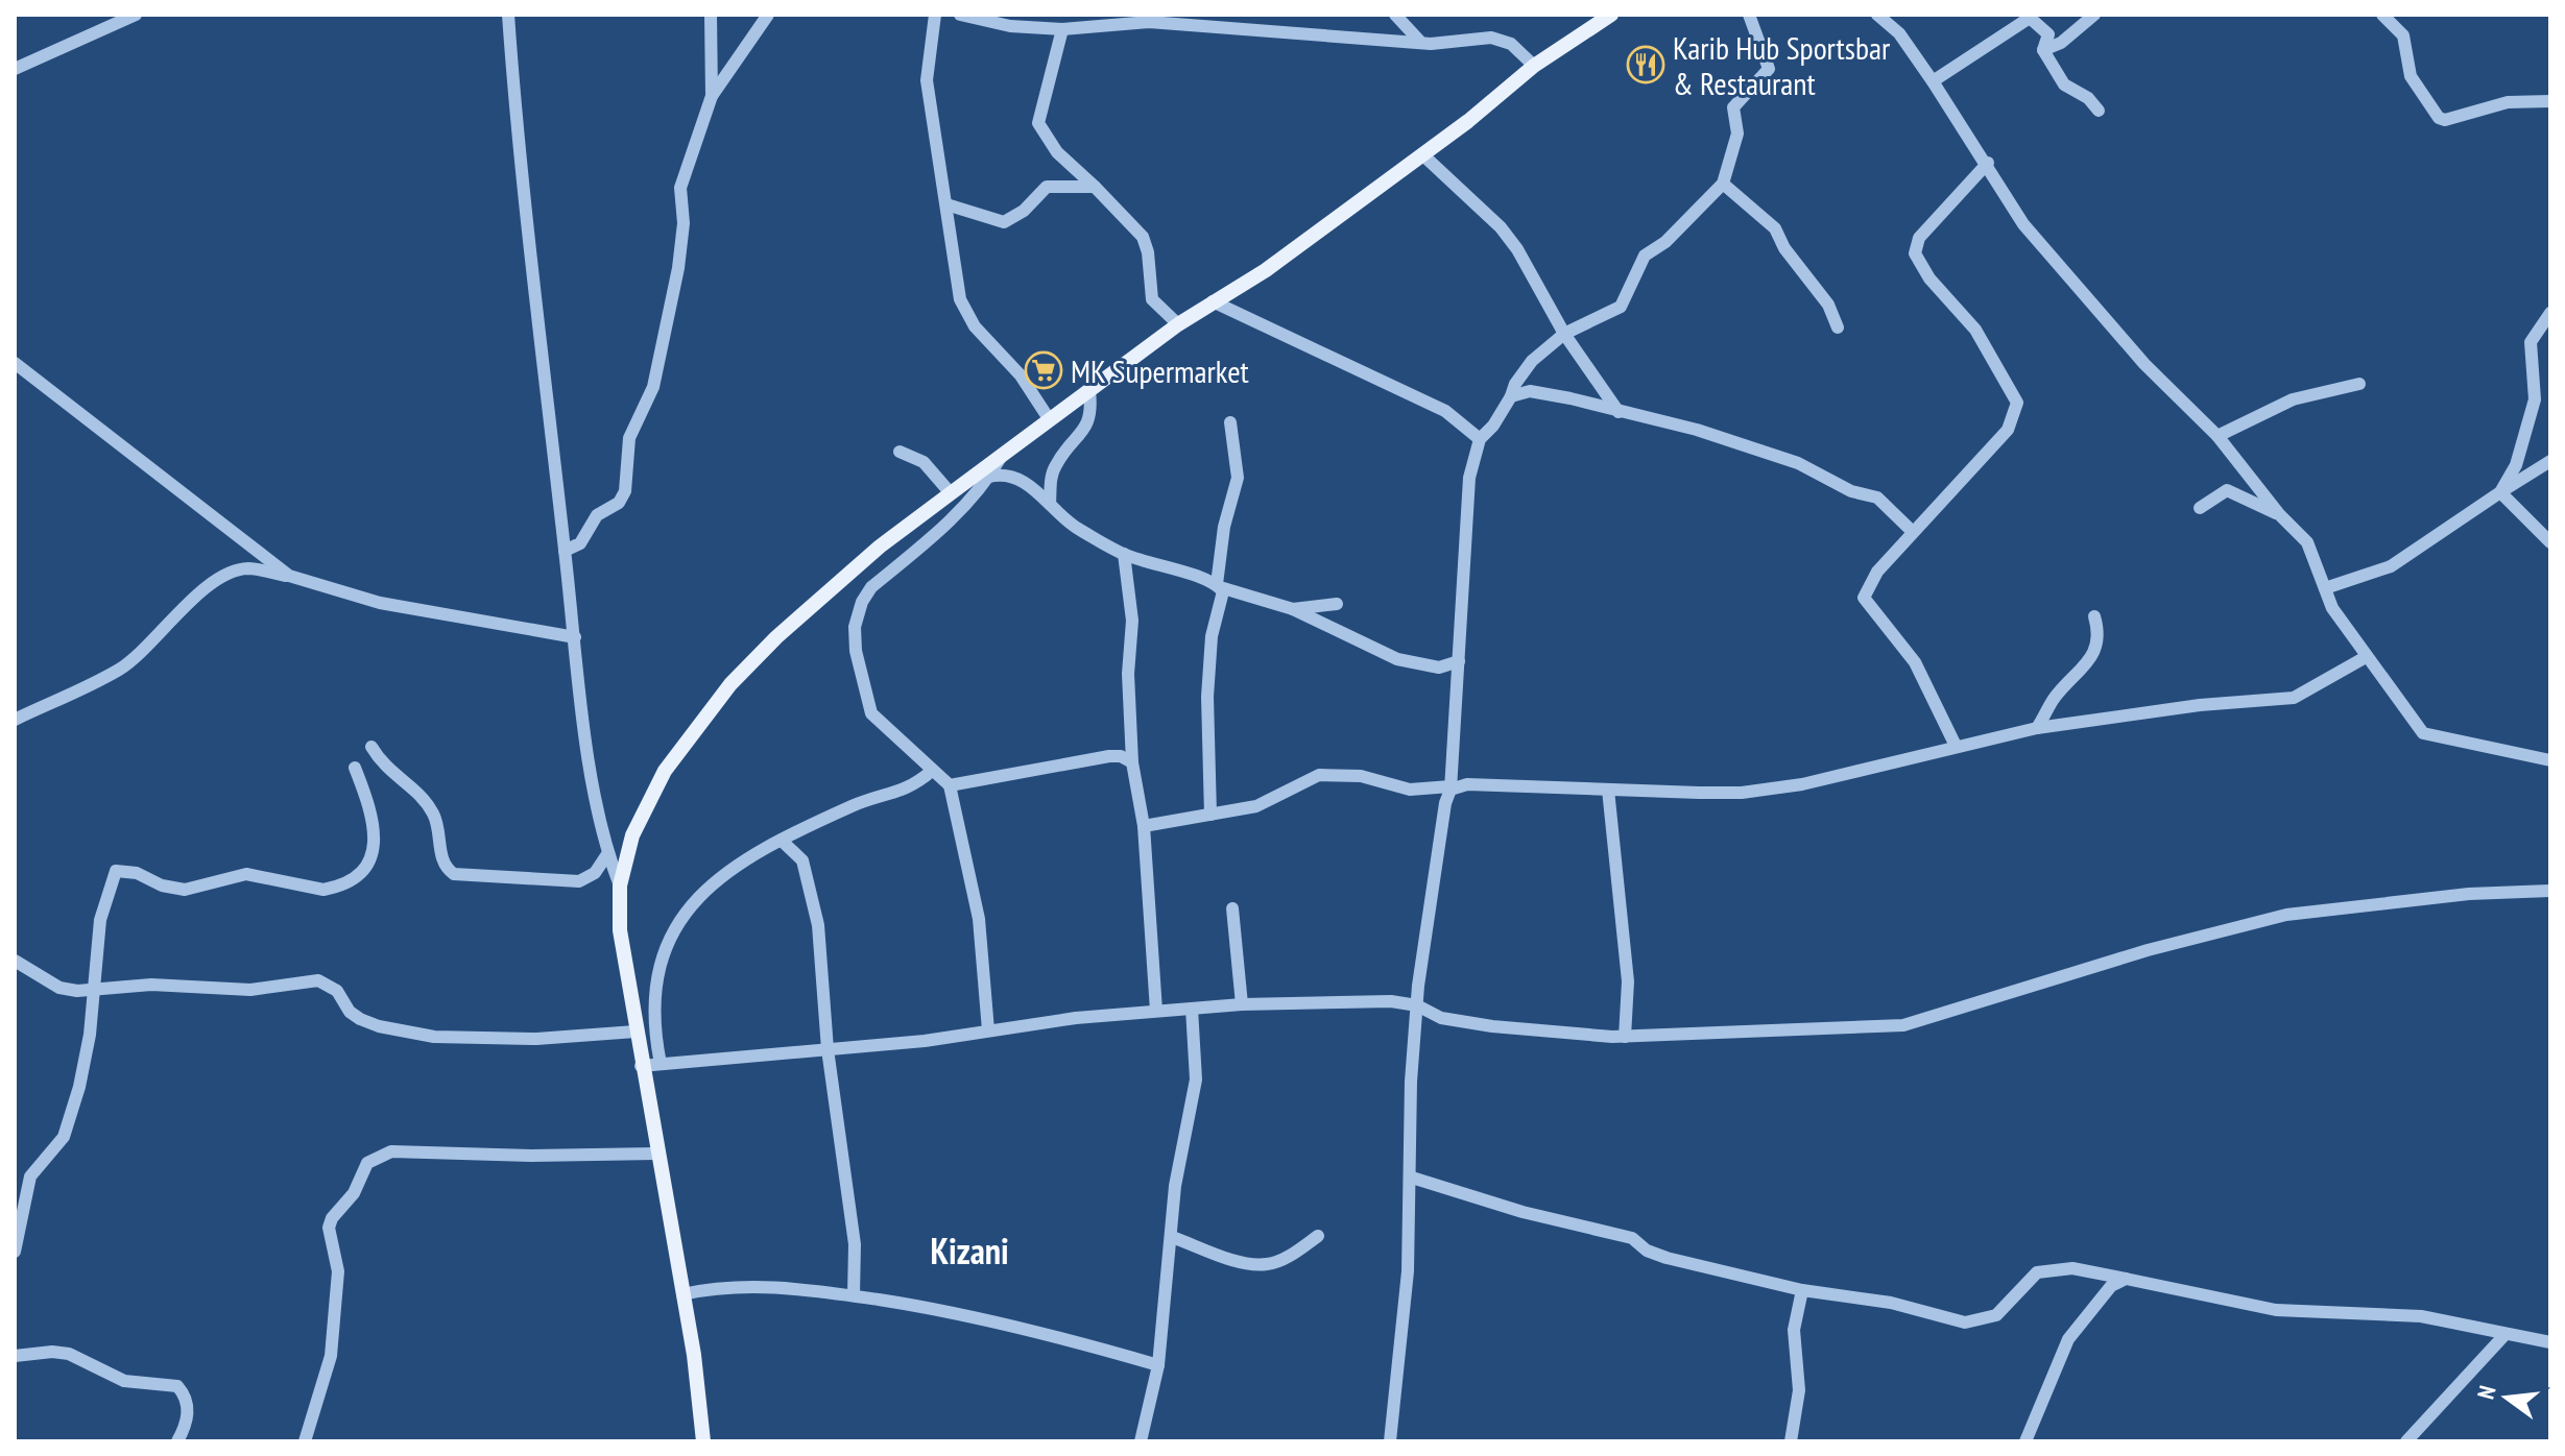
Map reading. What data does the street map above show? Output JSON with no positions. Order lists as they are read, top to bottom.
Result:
{
  "districts": ["Kizani"],
  "places": {
    "restaurant": ["Karib Hub Sportsbar & Restaurant"],
    "supermarket": ["MK Supermarket"]
  },
  "north": "left"
}
